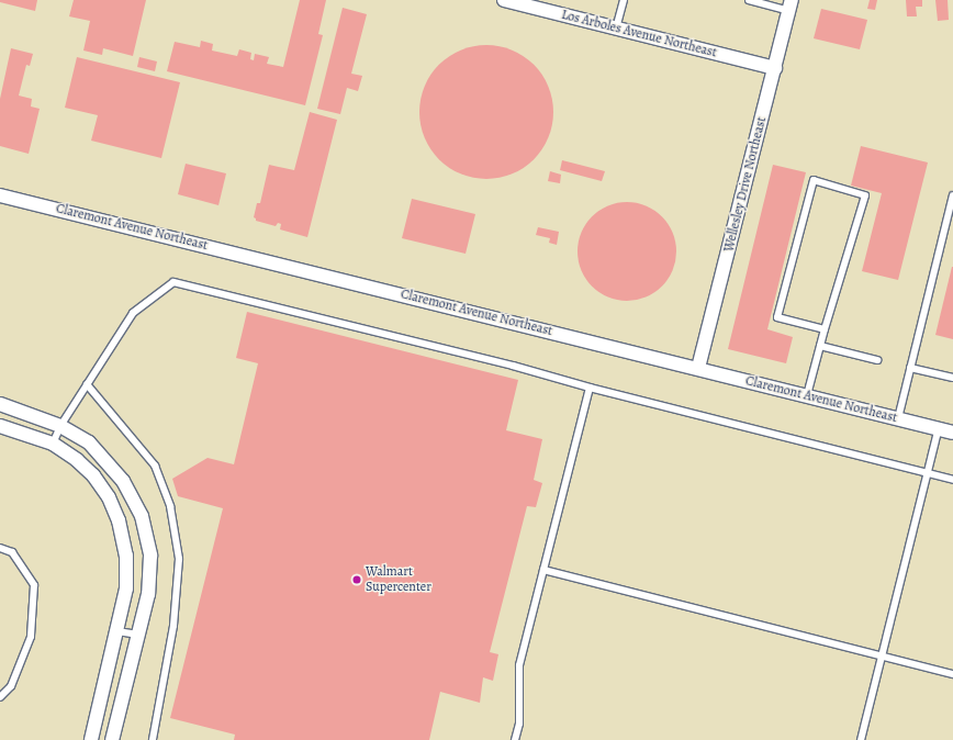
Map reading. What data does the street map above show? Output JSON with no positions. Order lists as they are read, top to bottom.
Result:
{
  "streets": {
    "street": ["Los Arboles Avenue Northeast", "Wellesley Drive Northeast", "Claremont Avenue Northeast"]
  },
  "crossings": [
    ["Los Arboles Avenue Northeast", "Wellesley Drive Northeast"],
    ["Wellesley Drive Northeast", "Claremont Avenue Northeast"]
  ],
  "places": ["Walmart Supercenter"]
}
